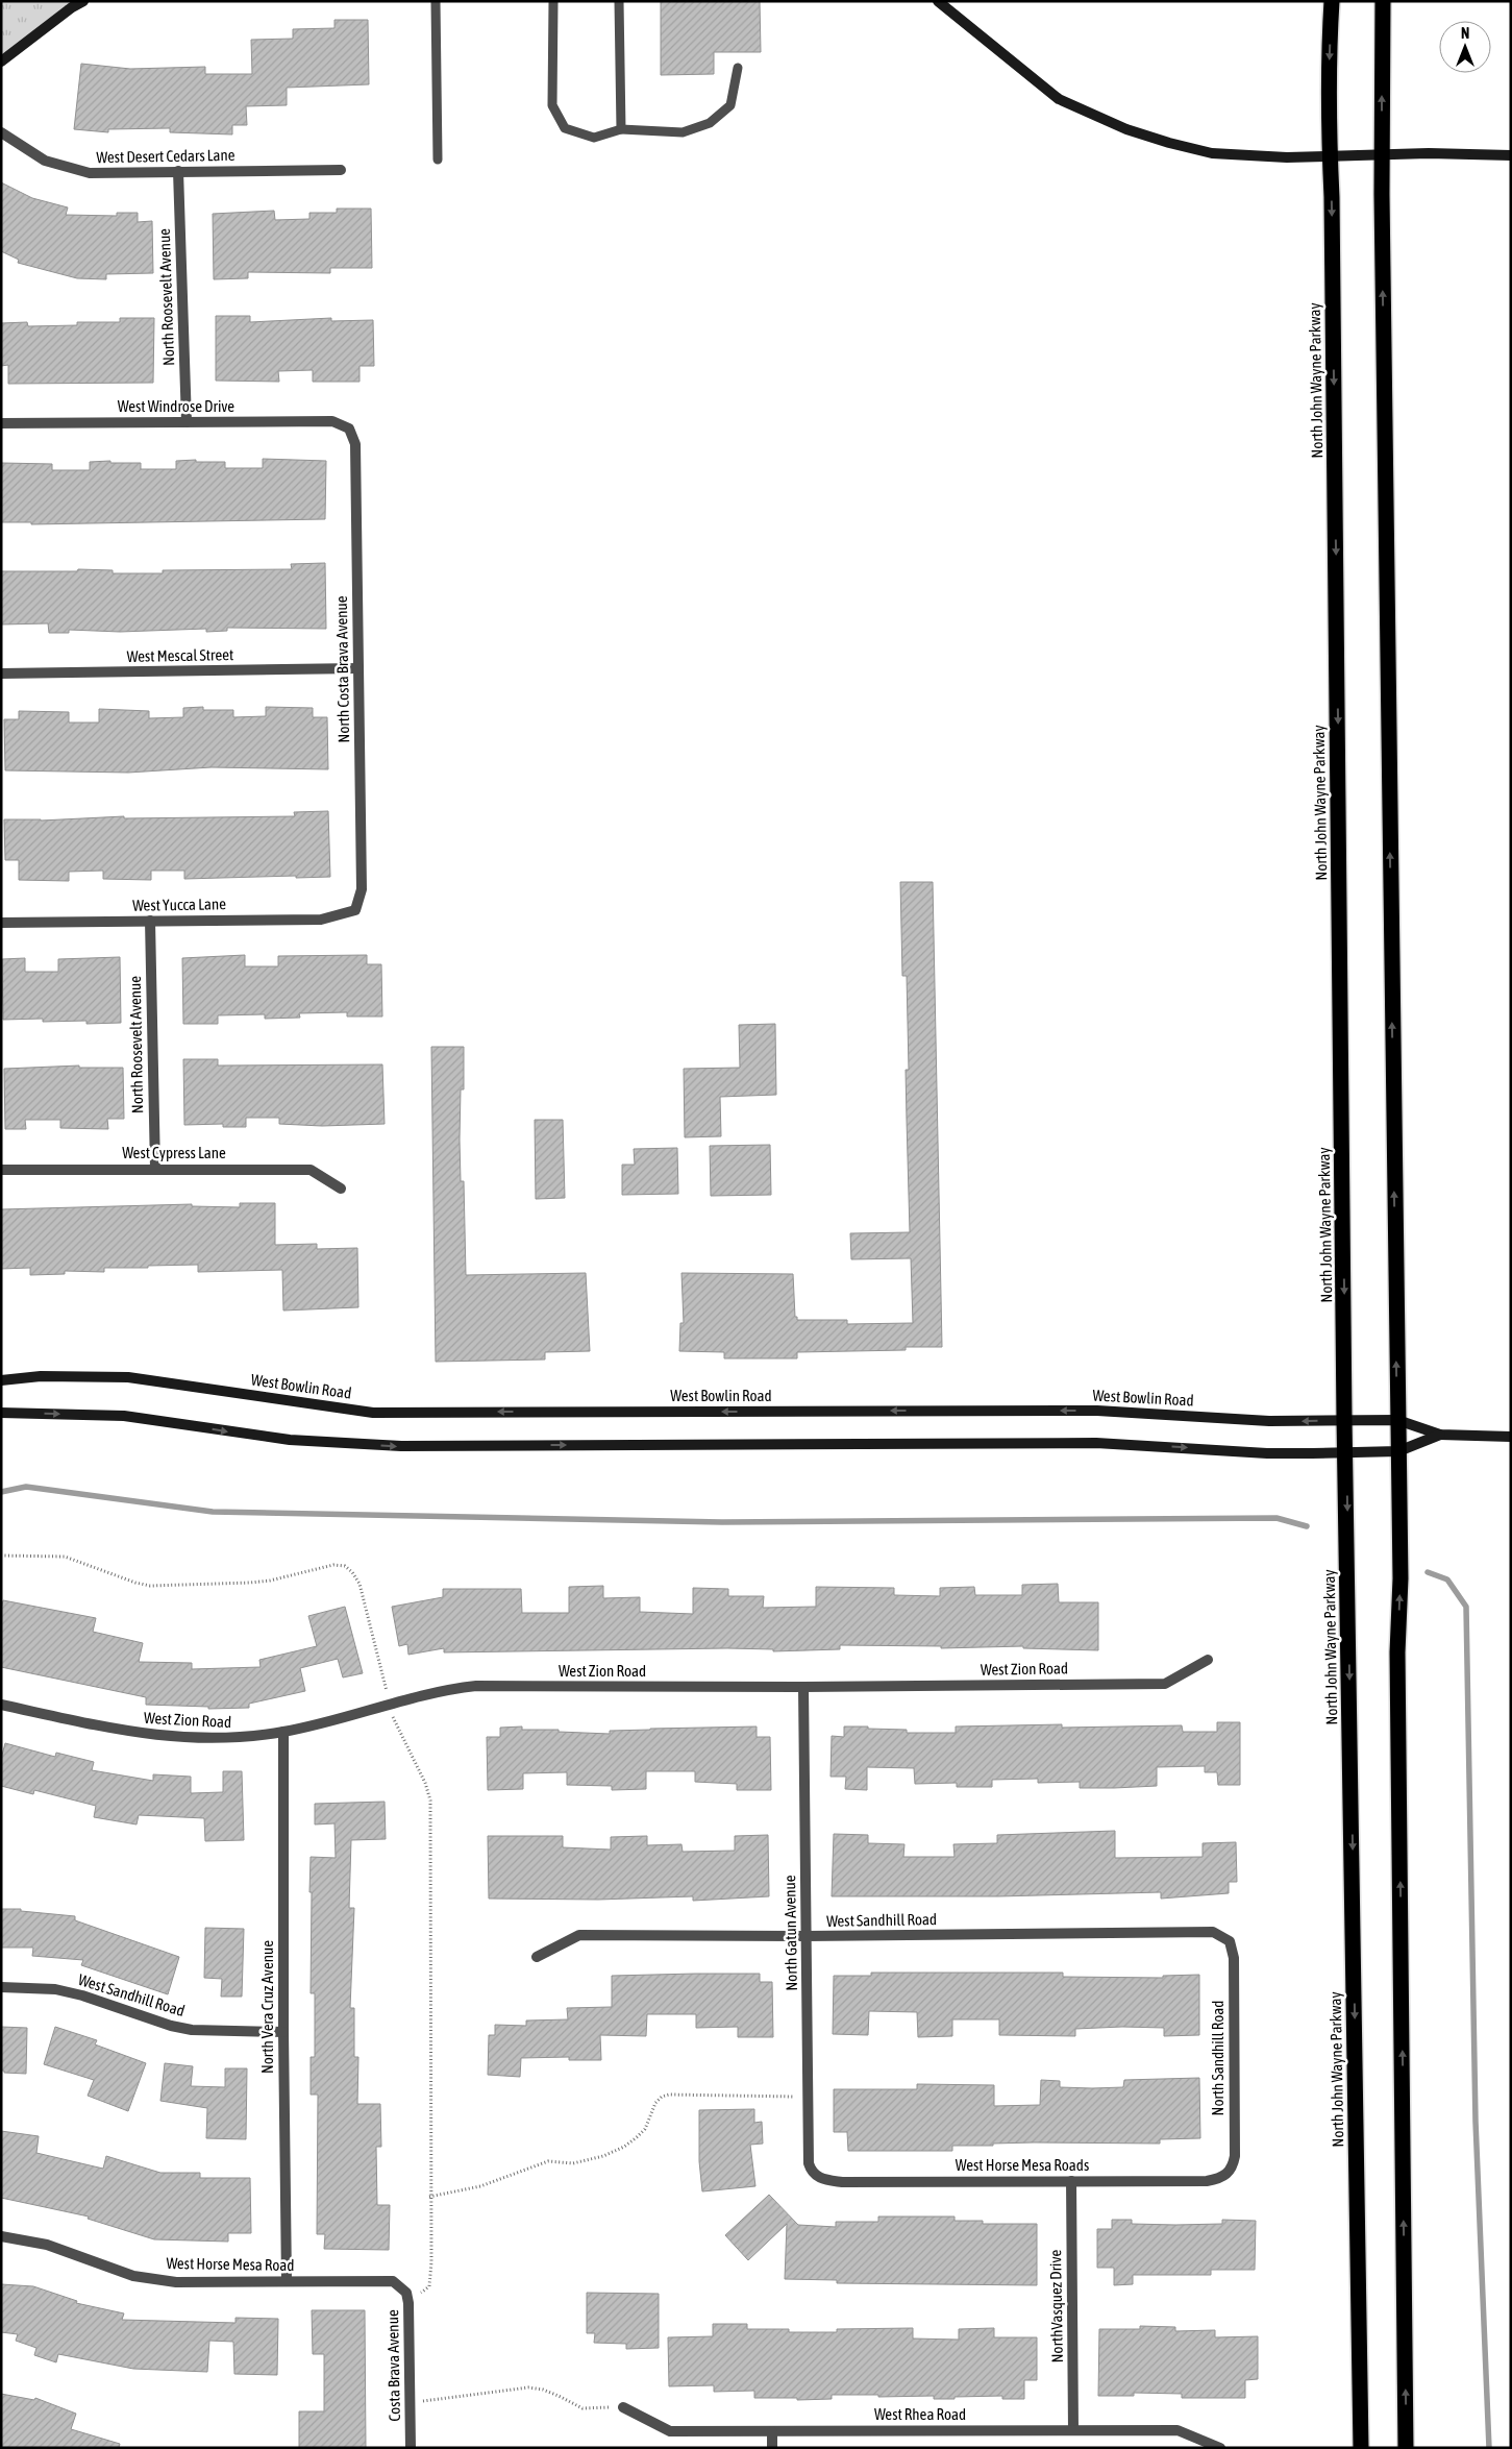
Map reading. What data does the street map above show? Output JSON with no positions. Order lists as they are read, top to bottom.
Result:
{
  "streets": {
    "highway": ["North John Wayne Parkway"],
    "street": [
      "West Desert Cedars Lane",
      "North Roosevelt Avenue",
      "West Windrose Drive",
      "West Mescal Street",
      "North Costa Brava Avenue",
      "West Yucca Lane",
      "West Cypress Lane",
      "West Bowlin Road",
      "West Zion Road",
      "West Sandhill Road",
      "North Gatun Avenue",
      "North Vera Cruz Avenue",
      "North Sandhill Road",
      "West Horse Mesa Roads",
      "West Horse Mesa Road",
      "NorthVasquez Drive",
      "Costa Brava Avenue",
      "West Rhea Road"
    ]
  },
  "crossings": [
    ["West Desert Cedars Lane", "North Roosevelt Avenue"],
    ["North Roosevelt Avenue", "West Windrose Drive"],
    ["North Roosevelt Avenue", "West Yucca Lane"],
    ["North Roosevelt Avenue", "West Cypress Lane"],
    ["North John Wayne Parkway", "West Bowlin Road"],
    ["West Windrose Drive", "North Costa Brava Avenue"],
    ["West Mescal Street", "North Costa Brava Avenue"],
    ["North Costa Brava Avenue", "West Yucca Lane"],
    ["West Zion Road", "North Gatun Avenue"],
    ["West Zion Road", "North Vera Cruz Avenue"],
    ["West Sandhill Road", "North Gatun Avenue"],
    ["West Sandhill Road", "North Vera Cruz Avenue"],
    ["West Sandhill Road", "North Sandhill Road"],
    ["North Gatun Avenue", "West Horse Mesa Roads"],
    ["North Vera Cruz Avenue", "West Horse Mesa Road"],
    ["North Sandhill Road", "West Horse Mesa Roads"],
    ["West Horse Mesa Roads", "NorthVasquez Drive"],
    ["West Horse Mesa Road", "Costa Brava Avenue"],
    ["NorthVasquez Drive", "West Rhea Road"]
  ],
  "north": "top"
}
